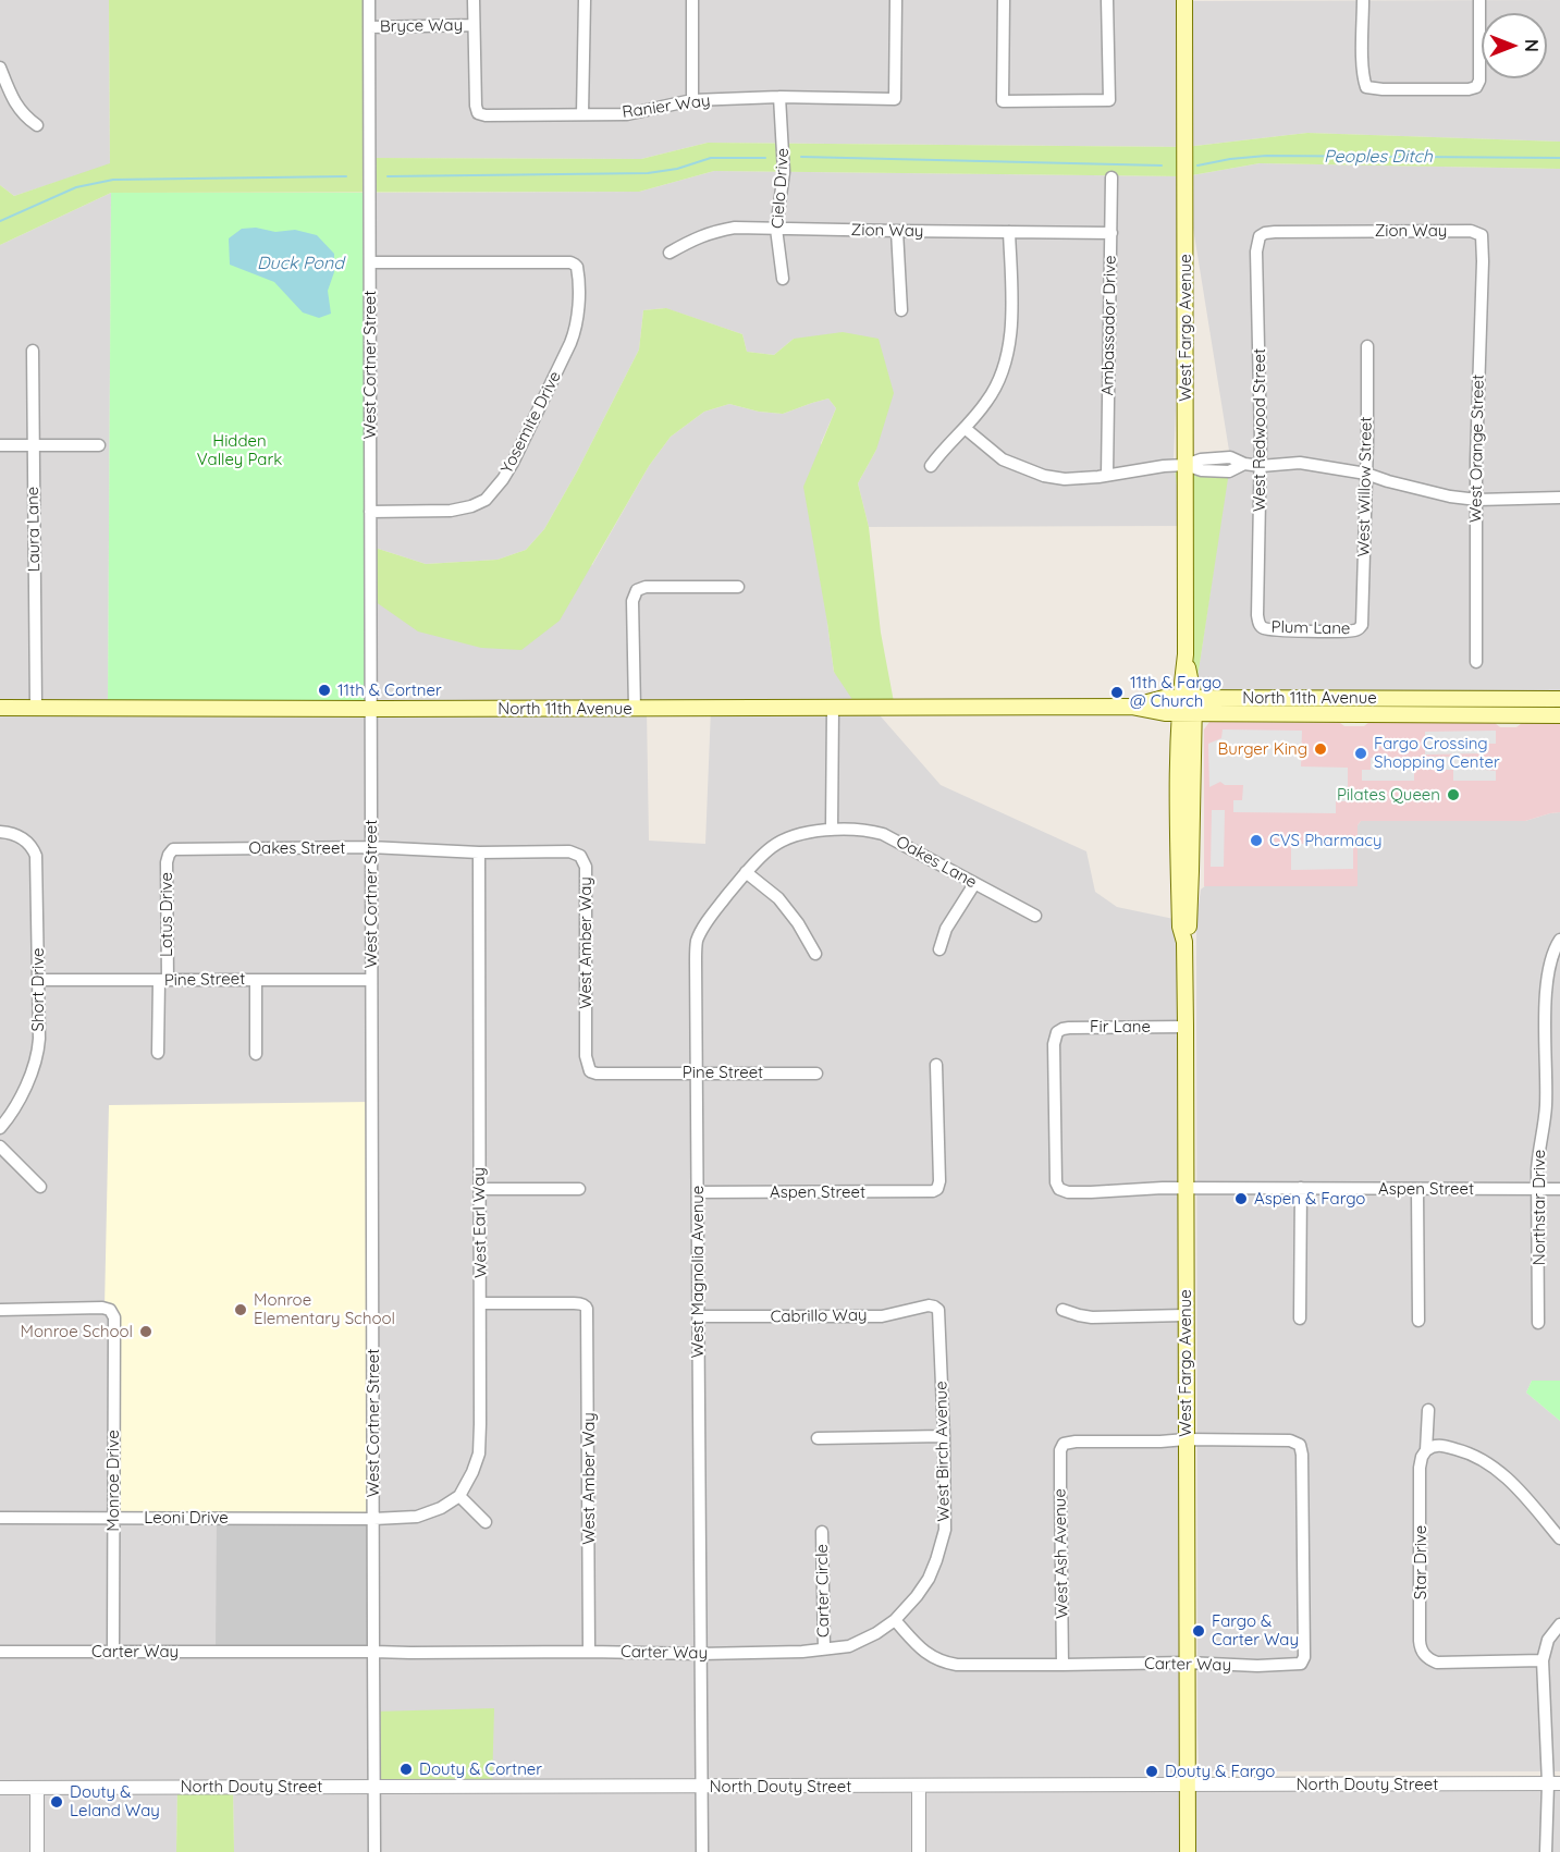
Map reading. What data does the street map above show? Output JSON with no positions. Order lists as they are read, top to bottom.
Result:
{
  "streets": {
    "main road": ["West Fargo Avenue", "North 11th Avenue"],
    "street": [
      "Bryce Way",
      "Ranier Way",
      "Cielo Drive",
      "Zion Way",
      "Ambassador Drive",
      "West Cortner Street",
      "Yosemite Drive",
      "West Redwood Street",
      "West Orange Street",
      "West Willow Street",
      "Laura Lane",
      "Plum Lane",
      "Oakes Street",
      "Oakes Lane",
      "Lotus Drive",
      "West Amber Way",
      "Pine Street",
      "Short Drive",
      "Fir Lane",
      "Aspen Street",
      "Northstar Drive",
      "West Earl Way",
      "West Magnolia Avenue",
      "Cabrillo Way",
      "West Birch Avenue",
      "Monroe Drive",
      "Leoni Drive",
      "West Ash Avenue",
      "Star Drive",
      "Carter Circle",
      "Carter Way",
      "North Douty Street"
    ]
  },
  "crossings": [
    ["Bryce Way", "Ranier Way"],
    ["Bryce Way", "West Cortner Street"],
    ["Ranier Way", "Cielo Drive"],
    ["Cielo Drive", "Zion Way"],
    ["Zion Way", "Ambassador Drive"],
    ["Zion Way", "West Redwood Street"],
    ["Zion Way", "West Orange Street"],
    ["West Fargo Avenue", "North 11th Avenue"],
    ["West Fargo Avenue", "Fir Lane"],
    ["West Fargo Avenue", "Aspen Street"],
    ["West Fargo Avenue", "West Ash Avenue"],
    ["West Fargo Avenue", "Carter Way"],
    ["West Fargo Avenue", "North Douty Street"],
    ["West Cortner Street", "Yosemite Drive"],
    ["West Cortner Street", "North 11th Avenue"],
    ["West Cortner Street", "Oakes Street"],
    ["West Cortner Street", "Pine Street"],
    ["West Cortner Street", "Leoni Drive"],
    ["West Cortner Street", "Carter Way"],
    ["West Cortner Street", "North Douty Street"],
    ["West Redwood Street", "Plum Lane"],
    ["West Willow Street", "Plum Lane"],
    ["Laura Lane", "North 11th Avenue"],
    ["Oakes Street", "Lotus Drive"],
    ["Oakes Street", "West Amber Way"],
    ["Oakes Street", "West Earl Way"],
    ["Oakes Lane", "West Magnolia Avenue"],
    ["Lotus Drive", "Pine Street"],
    ["West Amber Way", "Pine Street"],
    ["West Amber Way", "West Earl Way"],
    ["West Amber Way", "Carter Way"],
    ["Pine Street", "Short Drive"],
    ["Pine Street", "West Magnolia Avenue"],
    ["Fir Lane", "Aspen Street"],
    ["Aspen Street", "Northstar Drive"],
    ["Aspen Street", "West Magnolia Avenue"],
    ["West Magnolia Avenue", "Cabrillo Way"],
    ["West Magnolia Avenue", "Carter Way"],
    ["West Magnolia Avenue", "North Douty Street"],
    ["Cabrillo Way", "West Birch Avenue"],
    ["West Birch Avenue", "Carter Way"],
    ["Monroe Drive", "Leoni Drive"],
    ["Monroe Drive", "Carter Way"],
    ["West Ash Avenue", "Carter Way"],
    ["Carter Circle", "Carter Way"]
  ],
  "water": ["Peoples Ditch", "Duck Pond"],
  "parks": ["Hidden Valley Park"],
  "places": [
    "11th & Cortner",
    "11th & Fargo @ Church",
    "Burger King",
    "Fargo Crossing Shopping Center",
    "Pilates Queen",
    "CVS Pharmacy",
    "Aspen & Fargo",
    "Monroe Elementary School",
    "Monroe School",
    "Fargo & Carter Way",
    "Douty & Cortner",
    "Douty & Fargo",
    "Douty & Leland Way"
  ],
  "north": "right"
}
